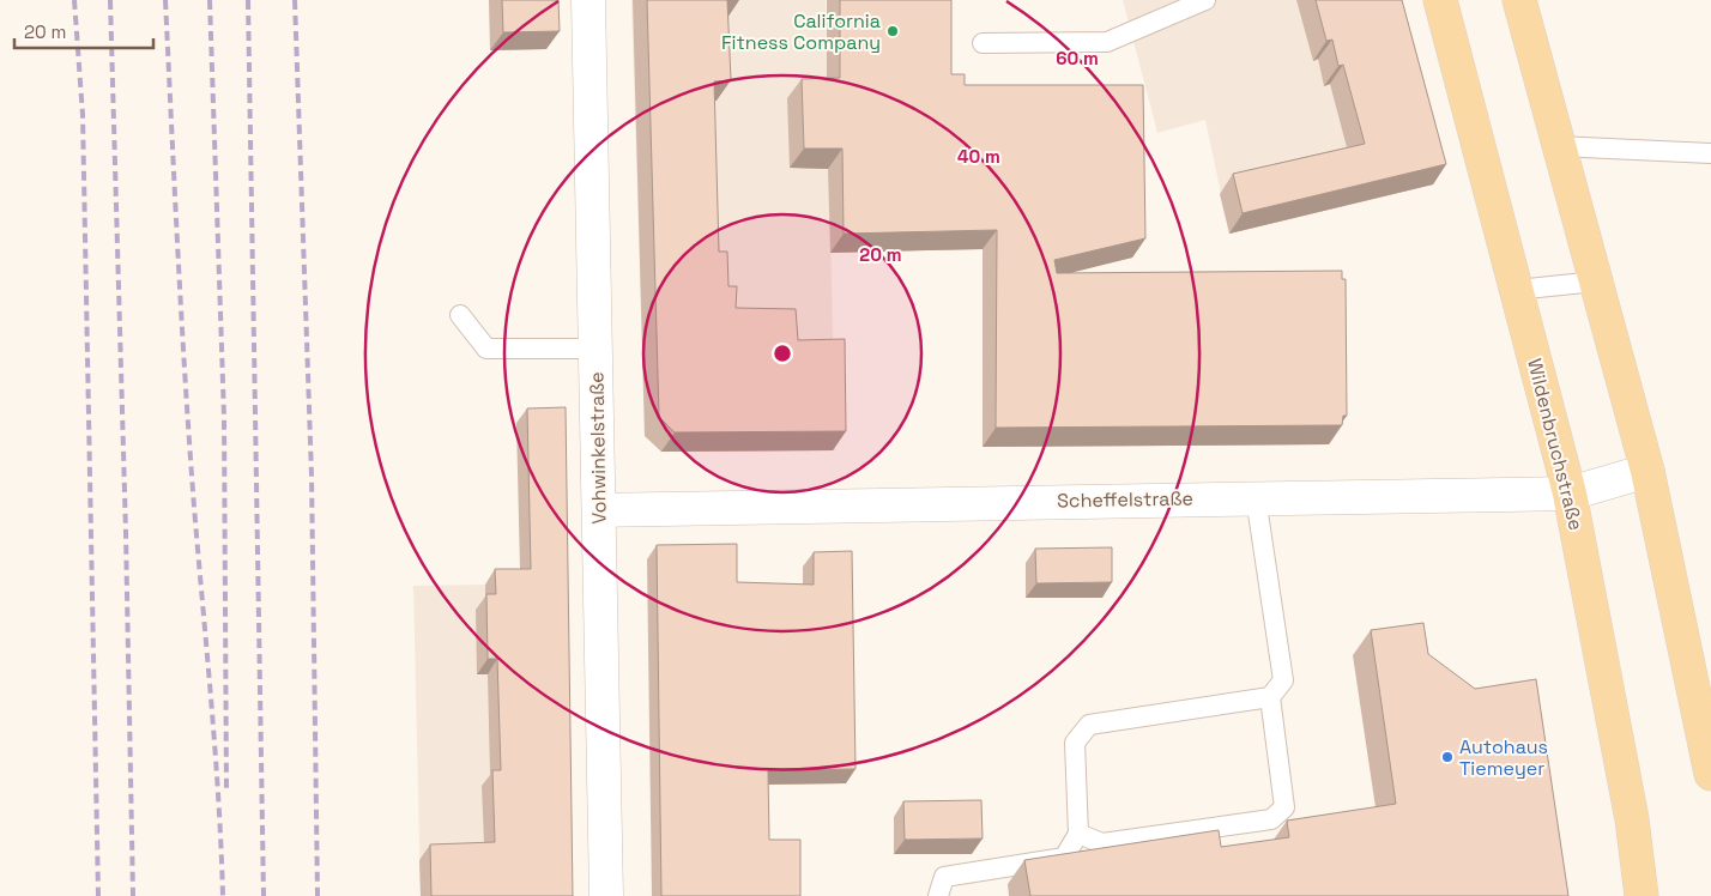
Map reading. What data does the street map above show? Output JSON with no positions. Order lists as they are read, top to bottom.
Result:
{
  "streets": {
    "main road": ["Wildenbruchstraße"],
    "street": ["Vohwinkelstraße", "Scheffelstraße"]
  },
  "crossings": [
    ["Wildenbruchstraße", "Scheffelstraße"],
    ["Vohwinkelstraße", "Scheffelstraße"]
  ],
  "places": ["California Fitness Company", "Autohaus Tiemeyer"],
  "scale_bar": "20 m",
  "rings": ["60 m", "40 m", "20 m"]
}
